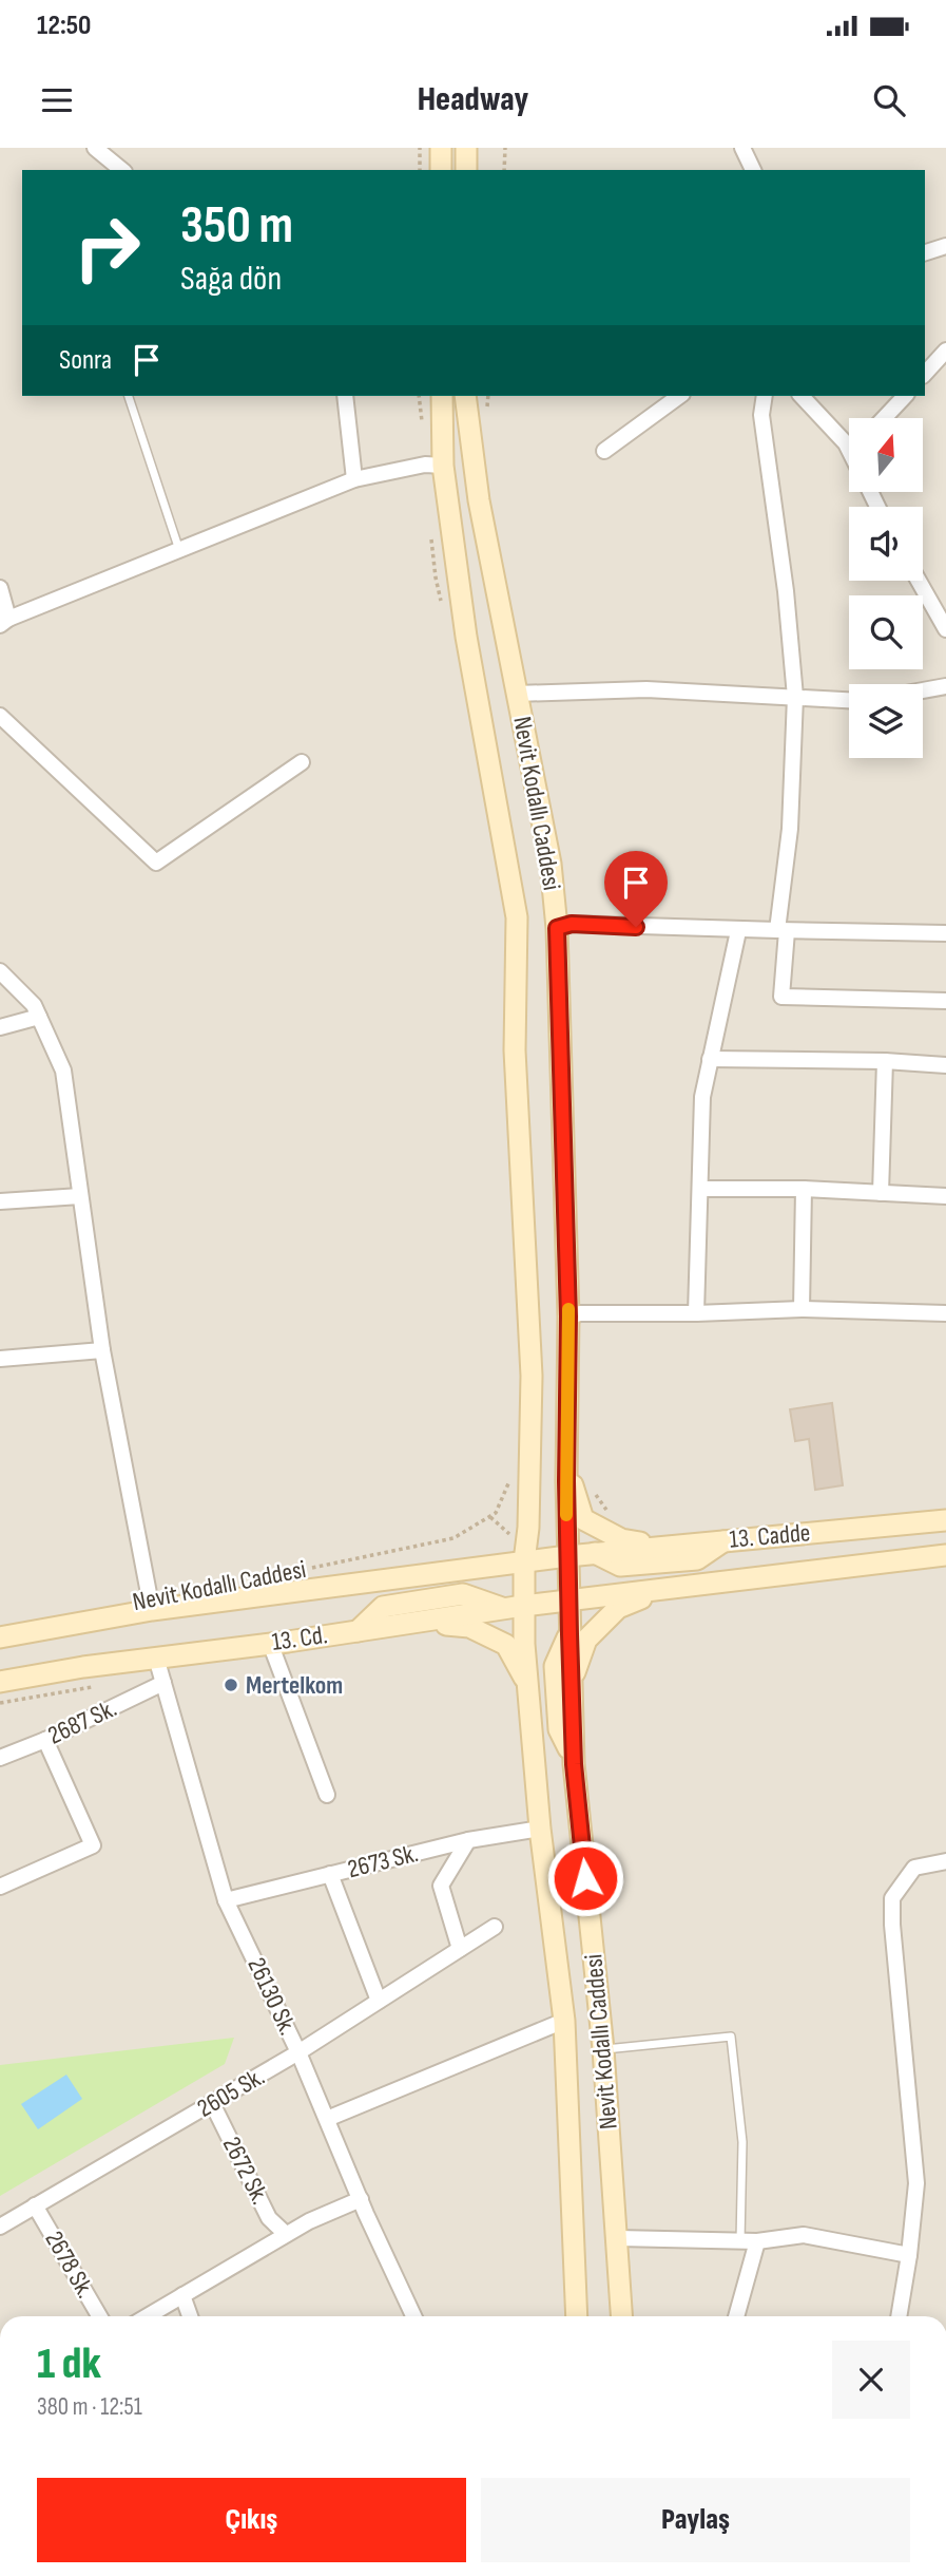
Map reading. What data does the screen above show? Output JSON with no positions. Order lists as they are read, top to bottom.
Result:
{
  "streets": {
    "main road": ["Nevit Kodallı Caddesi", "13. Cadde", "13. Cd."],
    "street": [
      "2687 Sk.",
      "2673 Sk.",
      "26130 Sk.",
      "2605 Sk.",
      "2672 Sk.",
      "2678 Sk."
    ]
  },
  "crossings": [
    ["Nevit Kodallı Caddesi", "13. Cd."],
    ["Nevit Kodallı Caddesi", "2673 Sk."],
    ["13. Cadde", "13. Cd."],
    ["13. Cd.", "26130 Sk."],
    ["2687 Sk.", "26130 Sk."],
    ["2673 Sk.", "26130 Sk."],
    ["26130 Sk.", "2605 Sk."],
    ["2605 Sk.", "2672 Sk."],
    ["2605 Sk.", "2678 Sk."]
  ],
  "places": ["Mertelkom"],
  "north": "top",
  "page": {
    "status": "12:50",
    "header": "Headway",
    "turn": ["350 m", "Sağa dön"],
    "then": "Sonra",
    "heading": ["1 dk", "380 m · 12:51"],
    "buttons": ["Çıkış", "Paylaş"]
  }
}
